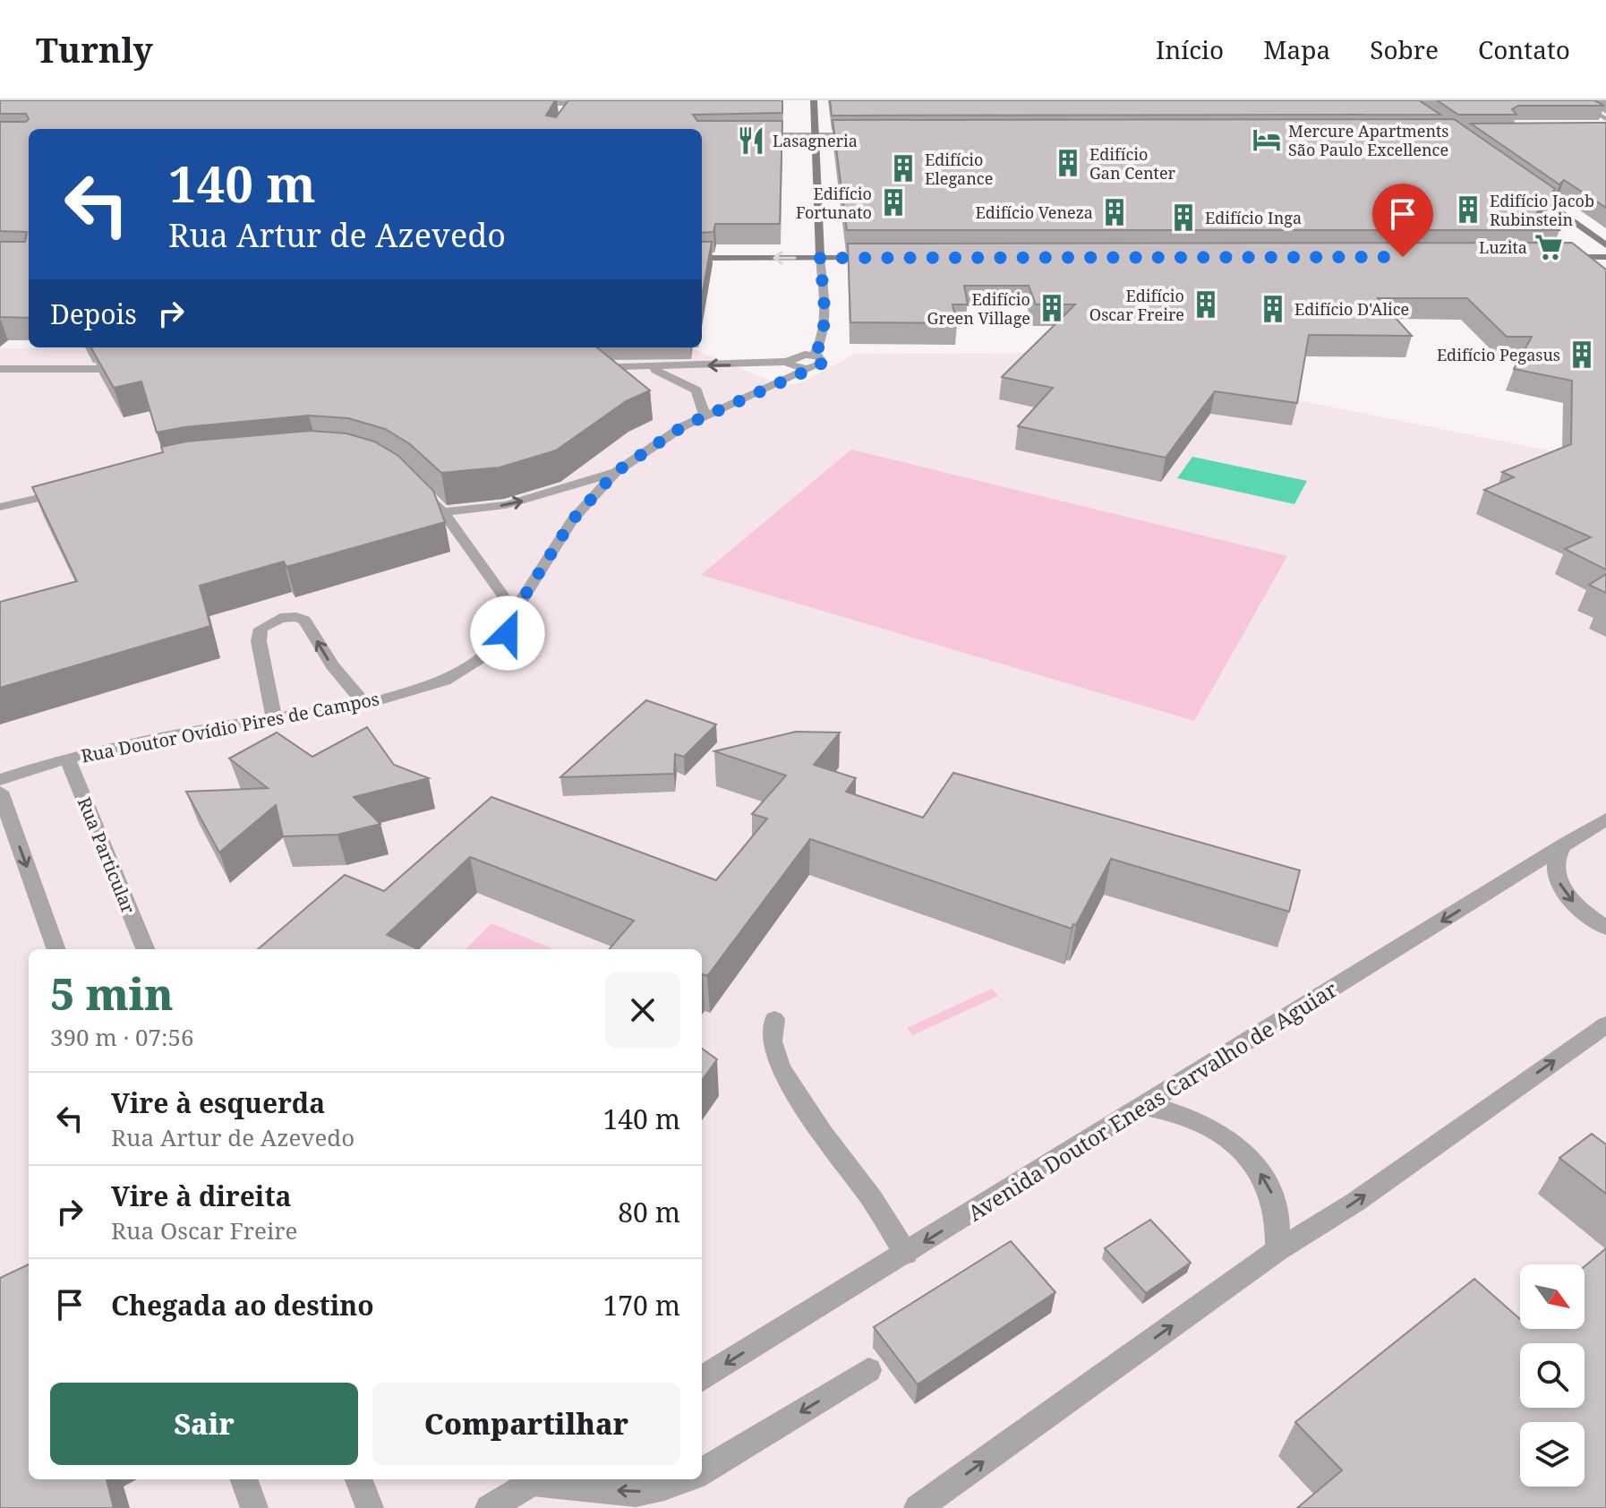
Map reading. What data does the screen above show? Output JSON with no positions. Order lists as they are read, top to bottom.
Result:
{
  "streets": {
    "street": ["Rua Doutor Ovídio Pires de Campos", "Rua Particular", "Avenida Doutor Eneas Carvalho de Aguiar"]
  },
  "crossings": [
    ["Rua Doutor Ovídio Pires de Campos", "Rua Particular"]
  ],
  "one_way": ["Avenida Doutor Eneas Carvalho de Aguiar"],
  "places": {
    "hotel": ["Mercure Apartments São Paulo Excellence"],
    "restaurant": ["Lasagneria"],
    "building": [
      "Edifício Gan Center",
      "Edifício Elegance",
      "Edifício Fortunato",
      "Edifício Jacob Rubinstein",
      "Edifício Veneza",
      "Edifício Inga",
      "Edifício Oscar Freire",
      "Edifício Green Village",
      "Edifício D'Alice",
      "Edifício Pegasus"
    ],
    "supermarket": ["Luzita"]
  },
  "north": "bottom right",
  "page": {
    "header": "Turnly",
    "nav": [
      "Início",
      "Mapa",
      "Sobre",
      "Contato"
    ],
    "turn": ["140 m", "Rua Artur de Azevedo"],
    "then": "Depois",
    "heading": ["5 min", "390 m · 07:56"],
    "list": [
      {
        "name": "Vire à esquerda",
        "note": "Rua Artur de Azevedo",
        "value": "140 m"
      },
      {
        "name": "Vire à direita",
        "note": "Rua Oscar Freire",
        "value": "80 m"
      },
      {
        "name": "Chegada ao destino",
        "value": "170 m"
      }
    ],
    "buttons": ["Sair", "Compartilhar"]
  }
}
